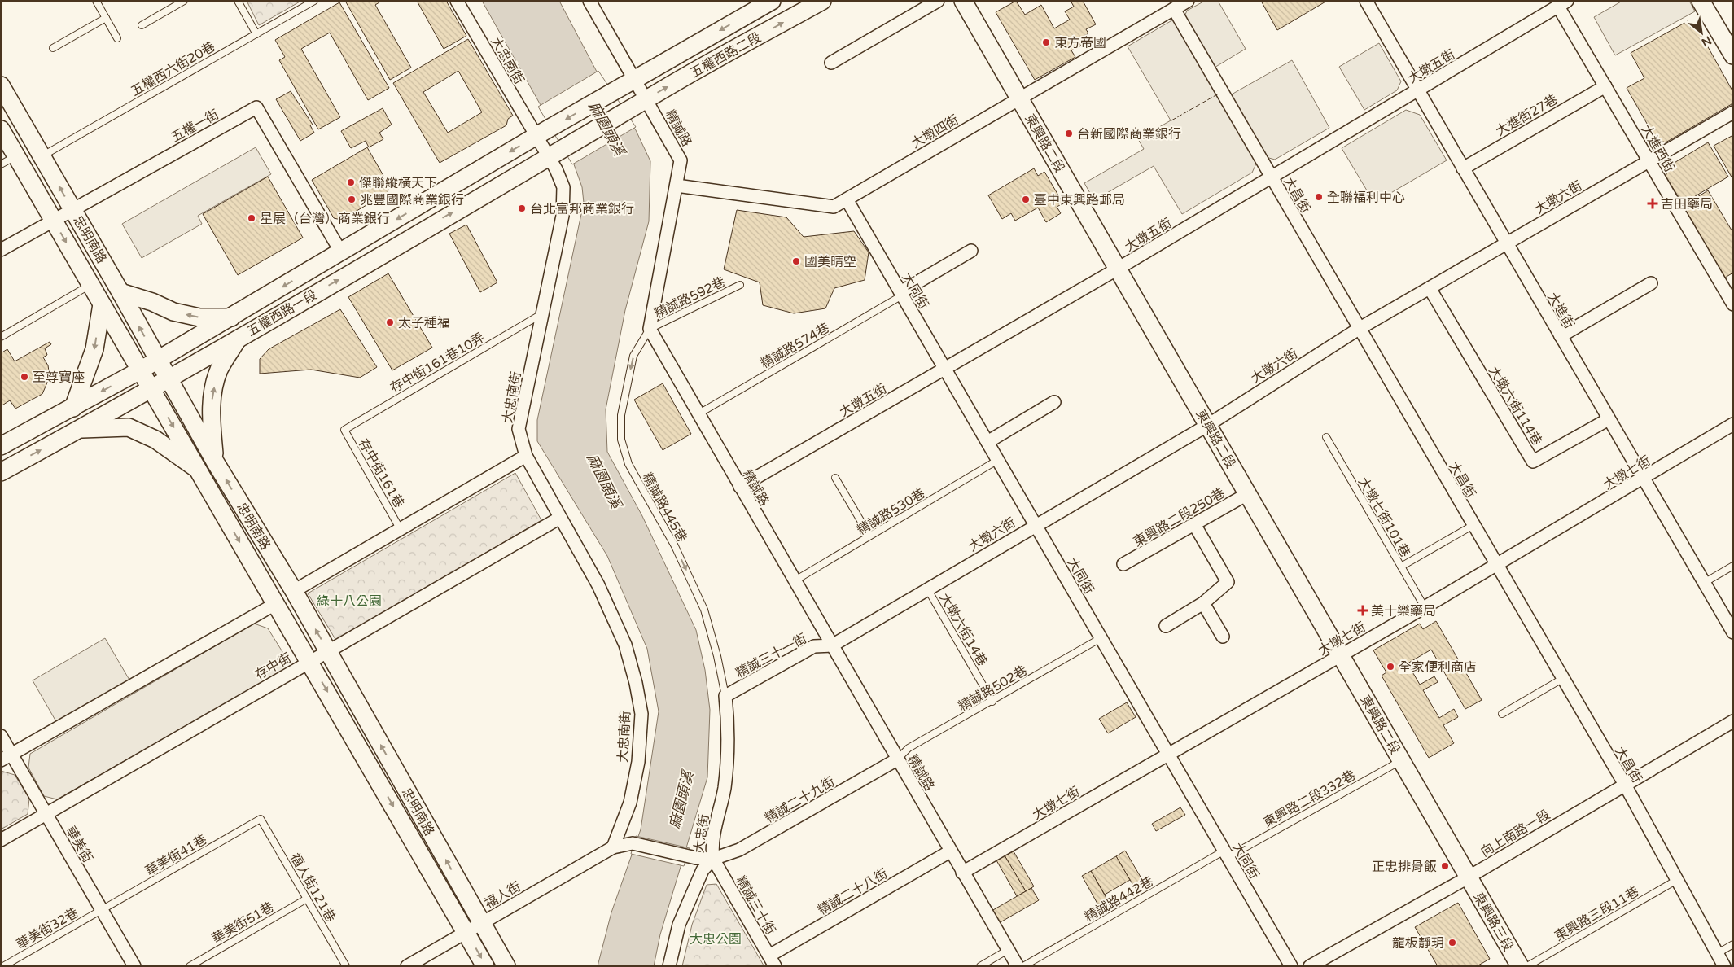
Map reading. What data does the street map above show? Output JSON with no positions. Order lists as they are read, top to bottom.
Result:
{
  "streets": {
    "main road": [
      "五權西路二段",
      "東興路二段",
      "忠明南路",
      "五權西路一段",
      "東興路三段"
    ],
    "street": [
      "大忠南街",
      "大墩五街",
      "大進街27巷",
      "五權一街",
      "精誠路",
      "大墩四街",
      "大進西街",
      "大昌街",
      "大墩六街",
      "大同街",
      "大進街",
      "大墩六街114巷",
      "大墩七街",
      "東興路二段250巷",
      "精誠三十一街",
      "存中街",
      "精誠二十九街",
      "向上南路一段",
      "大忠街",
      "華美街",
      "精誠二十八街",
      "福人街",
      "精誠三十街"
    ],
    "lane": [
      "五權西六街20巷",
      "精誠路592巷",
      "精誠路574巷",
      "存中街161巷10弄",
      "存中街161巷",
      "精誠路445巷",
      "精誠路530巷",
      "大墩七街101巷",
      "大墩六街14巷",
      "精誠路502巷",
      "東興路二段332巷",
      "華美街41巷",
      "福人街121巷",
      "精誠路442巷",
      "東興路三段11巷",
      "華美街51巷",
      "華美街32巷"
    ]
  },
  "crossings": [
    ["五權西路二段", "大忠南街"],
    ["五權西路二段", "精誠路"],
    ["五權西路二段", "五權西路一段"],
    ["大忠南街", "五權西路一段"],
    ["大忠南街", "存中街161巷10弄"],
    ["大忠南街", "存中街"],
    ["大忠南街", "福人街"],
    ["大墩五街", "精誠路"],
    ["大墩五街", "東興路二段"],
    ["大墩五街", "大進西街"],
    ["大墩五街", "大昌街"],
    ["大墩五街", "大同街"],
    ["大墩五街", "大進街"],
    ["五權西六街20巷", "忠明南路"],
    ["大進街27巷", "大進西街"],
    ["大進街27巷", "大進街"],
    ["五權一街", "忠明南路"],
    ["五權一街", "五權西路一段"],
    ["精誠路", "大墩四街"],
    ["精誠路", "大墩六街"],
    ["精誠路", "精誠路592巷"],
    ["精誠路", "精誠路574巷"],
    ["精誠路", "大墩七街"],
    ["精誠路", "精誠路445巷"],
    ["精誠路", "精誠路530巷"],
    ["精誠路", "精誠三十一街"],
    ["精誠路", "精誠路502巷"],
    ["精誠路", "精誠二十九街"],
    ["精誠路", "精誠二十八街"],
    ["大墩四街", "東興路二段"],
    ["大墩四街", "大昌街"],
    ["大墩四街", "大同街"],
    ["東興路二段", "大墩六街"],
    ["東興路二段", "大墩七街"],
    ["東興路二段", "東興路二段250巷"],
    ["東興路二段", "東興路二段332巷"],
    ["東興路二段", "向上南路一段"],
    ["東興路二段", "東興路三段"],
    ["大進西街", "大墩六街"],
    ["大昌街", "大墩六街"],
    ["大昌街", "大墩七街"],
    ["大昌街", "向上南路一段"],
    ["大昌街", "東興路三段11巷"],
    ["大墩六街", "大同街"],
    ["大墩六街", "大進街"],
    ["大墩六街", "大墩六街114巷"],
    ["大墩六街", "大墩六街14巷"],
    ["大墩六街", "精誠三十一街"],
    ["忠明南路", "五權西路一段"],
    ["忠明南路", "存中街"],
    ["忠明南路", "福人街"],
    ["大同街", "精誠路574巷"],
    ["大同街", "大墩七街"],
    ["大同街", "精誠路530巷"],
    ["大同街", "精誠路502巷"],
    ["大同街", "東興路二段332巷"],
    ["大同街", "精誠路442巷"],
    ["精誠路592巷", "精誠路445巷"],
    ["大進街", "大墩六街114巷"],
    ["大進街", "大墩七街"],
    ["存中街161巷10弄", "存中街161巷"],
    ["大墩七街", "大墩七街101巷"],
    ["精誠路445巷", "精誠三十一街"],
    ["精誠路445巷", "大忠街"],
    ["大墩六街14巷", "精誠路502巷"],
    ["精誠三十一街", "大忠街"],
    ["存中街", "華美街"],
    ["精誠路502巷", "精誠二十九街"],
    ["東興路二段332巷", "精誠路442巷"],
    ["精誠二十九街", "大忠街"],
    ["精誠二十九街", "福人街"],
    ["精誠二十九街", "精誠三十街"],
    ["向上南路一段", "東興路三段"],
    ["大忠街", "福人街"],
    ["大忠街", "精誠三十街"],
    ["華美街", "華美街41巷"],
    ["華美街", "華美街32巷"],
    ["華美街41巷", "福人街121巷"],
    ["華美街41巷", "華美街32巷"],
    ["福人街121巷", "華美街51巷"],
    ["精誠二十八街", "精誠三十街"],
    ["福人街", "精誠三十街"]
  ],
  "one_way": ["精誠路445巷"],
  "water": ["麻園頭溪"],
  "parks": ["綠十八公園", "大忠公園"],
  "places": {
    "other": [
      "東方帝國",
      "台新國際商業銀行",
      "傑聯縱橫天下",
      "全聯福利中心",
      "兆豐國際商業銀行",
      "臺中東興路郵局",
      "台北富邦商業銀行",
      "星展（台灣）商業銀行",
      "國美晴空",
      "太子種福",
      "至尊寶座",
      "全家便利商店",
      "正忠排骨飯",
      "龍板靜玥"
    ],
    "health": ["吉田藥局", "美十樂藥局"]
  },
  "north": "bottom right"
}
